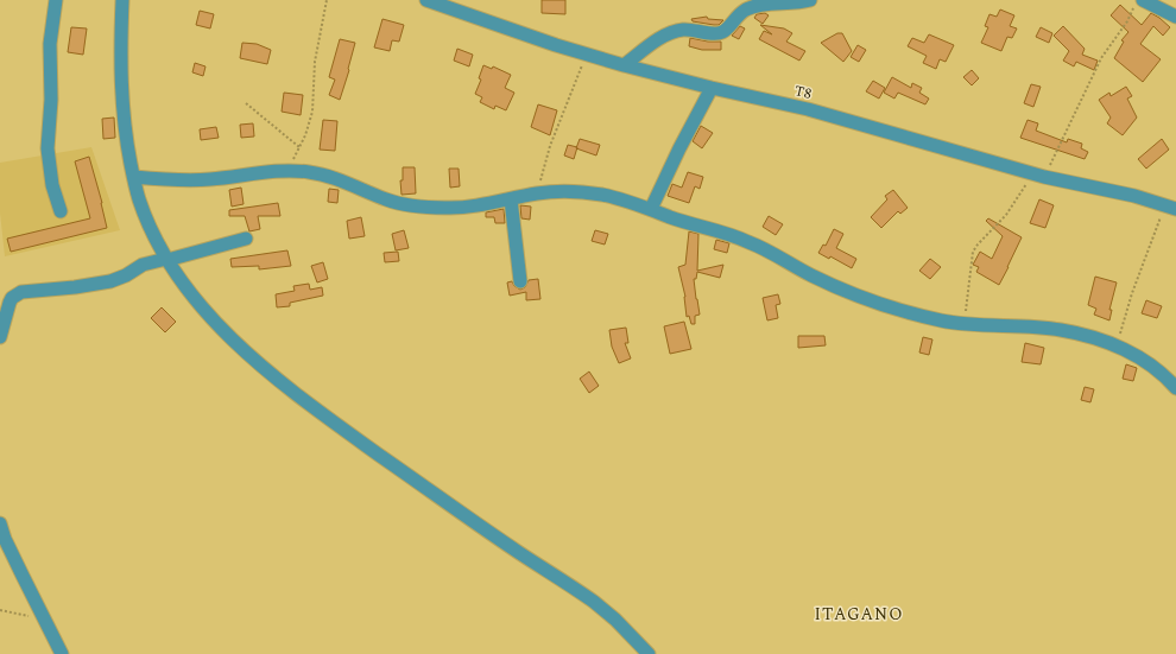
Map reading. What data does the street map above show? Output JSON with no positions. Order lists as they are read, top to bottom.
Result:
{
  "streets": {
    "street": ["T8"]
  },
  "districts": ["ITAGANO"]
}
